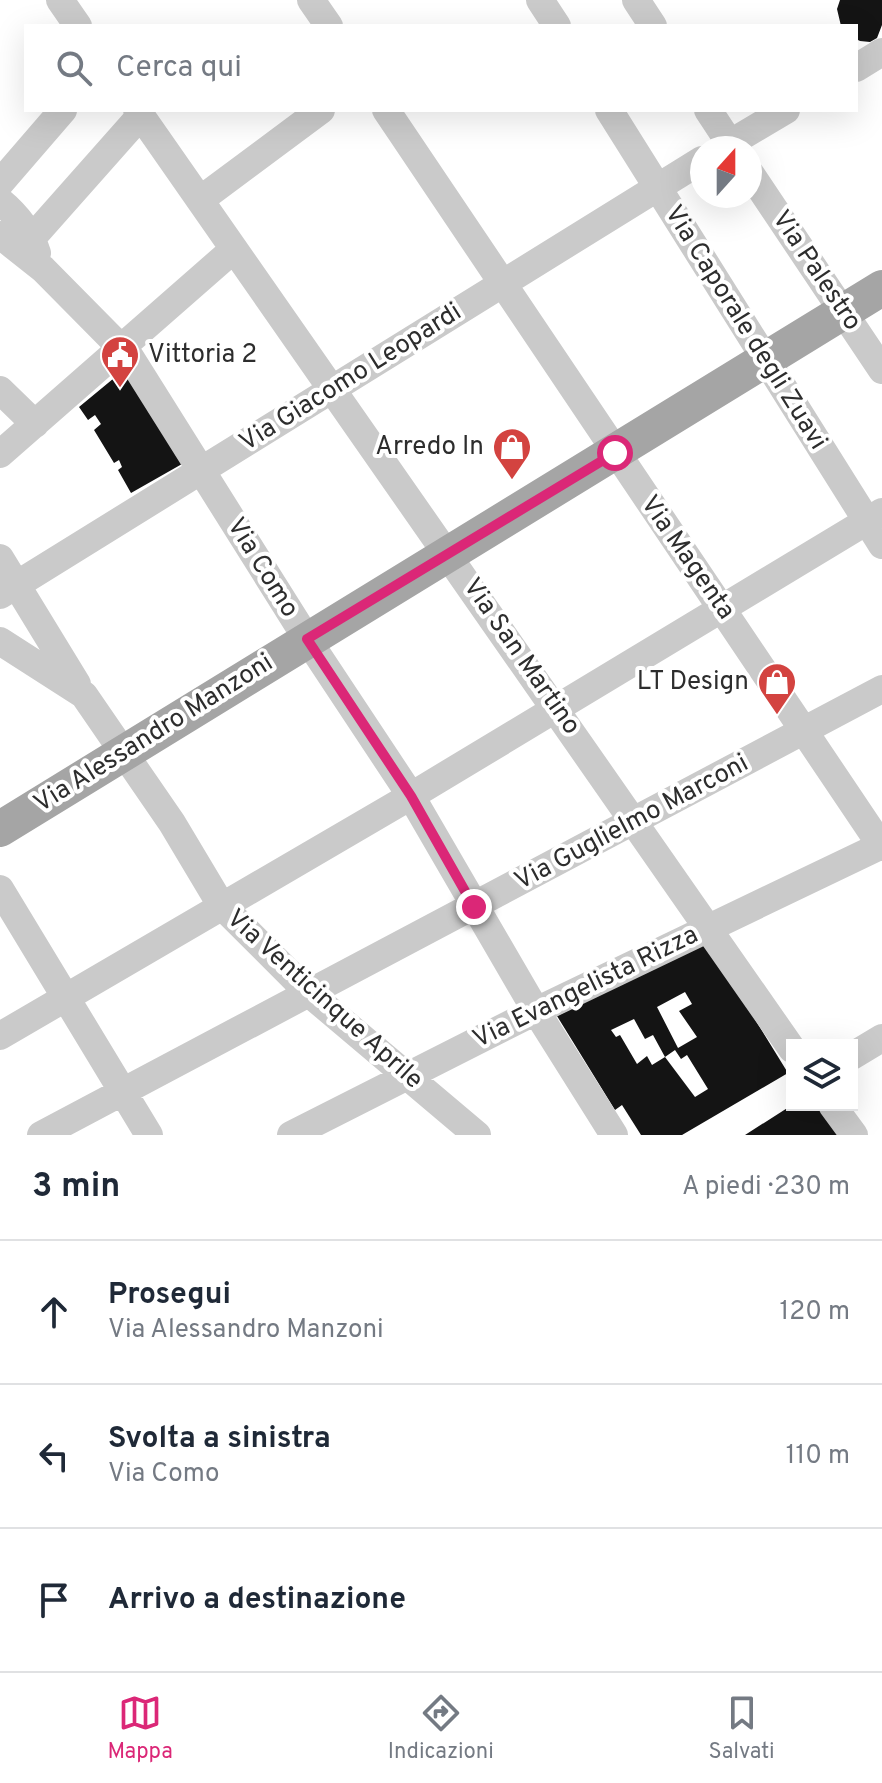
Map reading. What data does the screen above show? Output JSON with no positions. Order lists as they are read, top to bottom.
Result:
{
  "streets": {
    "main road": ["Via Alessandro Manzoni"],
    "street": [
      "Via Palestro",
      "Via Caporale degli Zuavi",
      "Via Giacomo Leopardi",
      "Via Magenta",
      "Via Como",
      "Via San Martino",
      "Via Guglielmo Marconi",
      "Via Evangelista Rizza",
      "Via Venticinque Aprile"
    ]
  },
  "crossings": [
    ["Via Palestro", "Via Alessandro Manzoni"],
    ["Via Caporale degli Zuavi", "Via Giacomo Leopardi"],
    ["Via Caporale degli Zuavi", "Via Alessandro Manzoni"],
    ["Via Giacomo Leopardi", "Via Magenta"],
    ["Via Giacomo Leopardi", "Via Como"],
    ["Via Giacomo Leopardi", "Via San Martino"],
    ["Via Magenta", "Via Alessandro Manzoni"],
    ["Via Magenta", "Via Guglielmo Marconi"],
    ["Via Magenta", "Via Evangelista Rizza"],
    ["Via Como", "Via Alessandro Manzoni"],
    ["Via Como", "Via Guglielmo Marconi"],
    ["Via Como", "Via Evangelista Rizza"],
    ["Via San Martino", "Via Alessandro Manzoni"],
    ["Via San Martino", "Via Guglielmo Marconi"],
    ["Via San Martino", "Via Evangelista Rizza"],
    ["Via Alessandro Manzoni", "Via Venticinque Aprile"],
    ["Via Guglielmo Marconi", "Via Venticinque Aprile"],
    ["Via Evangelista Rizza", "Via Venticinque Aprile"]
  ],
  "places": {
    "public building": ["Vittoria 2"],
    "shop": ["Arredo In", "LT Design"]
  },
  "north": "top",
  "page": {
    "search": "Cerca qui",
    "heading": ["3 min", "A piedi · 230 m"],
    "list": [
      ["Prosegui", "Via Alessandro Manzoni", "120 m"],
      ["Svolta a sinistra", "Via Como", "110 m"],
      "Arrivo a destinazione"
    ],
    "nav": ["Mappa", "Indicazioni", "Salvati"]
  }
}
